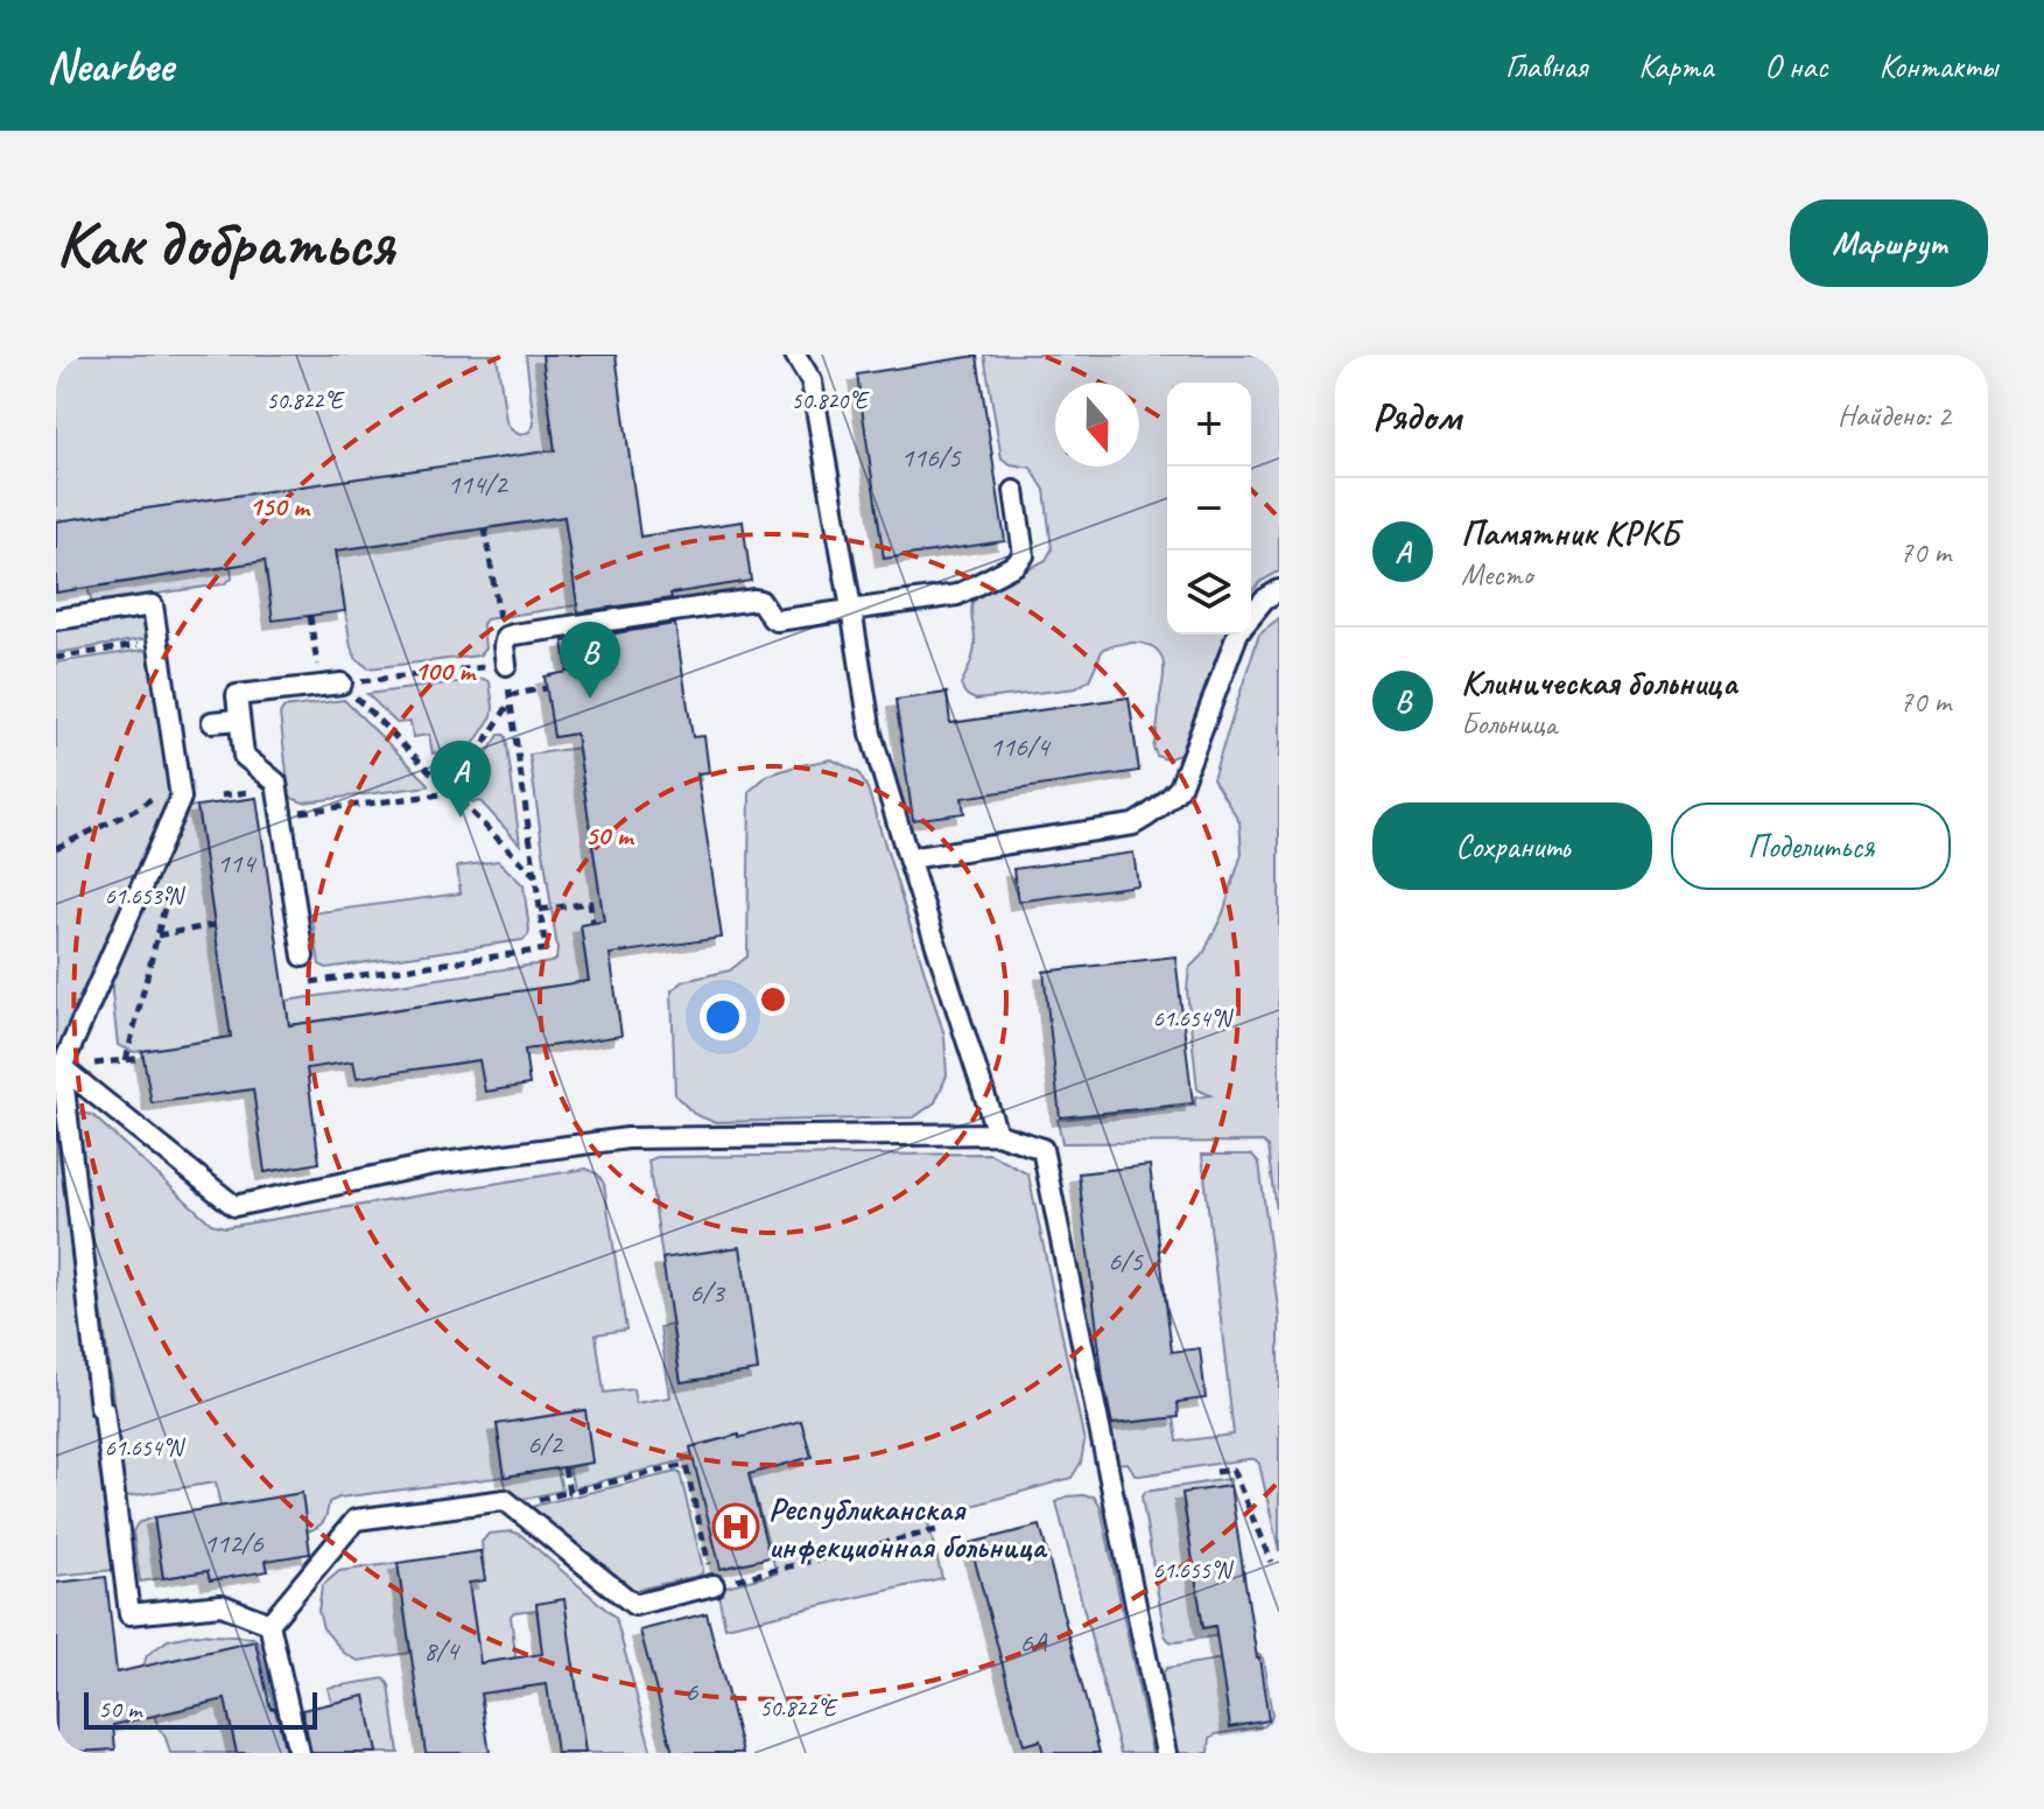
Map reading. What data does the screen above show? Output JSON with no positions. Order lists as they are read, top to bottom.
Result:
{
  "places": {
    "hospital": ["Республиканская инфекционная больница"]
  },
  "house_numbers": [
    "116/5",
    "114/2",
    "116/4",
    "114",
    "6/5",
    "6/3",
    "6/2",
    "112/6",
    "6А",
    "8/4",
    "6"
  ],
  "scale_bar": "50 m",
  "north": "bottom",
  "page": {
    "header": "Nearbee",
    "nav": [
      "Главная",
      "Карта",
      "О нас",
      "Контакты"
    ],
    "buttons": [
      "Маршрут",
      ["Сохранить", "Поделиться"]
    ],
    "title": "Как добраться",
    "heading": ["Рядом", "Найдено: 2"],
    "map_buttons": ["+", "−"],
    "list": [
      {
        "mark": "A",
        "name": "Памятник КРКБ",
        "note": "Место",
        "value": "70 m"
      },
      {
        "mark": "B",
        "name": "Клиническая больница",
        "note": "Больница",
        "value": "70 m"
      }
    ],
    "pins": ["B", "A"],
    "scale": "50 m"
  },
  "coordinates": [
    "50.820°E",
    "50.822°E",
    "61.653°N",
    "61.654°N",
    "61.655°N"
  ],
  "rings": ["150 m", "100 m", "50 m"]
}
